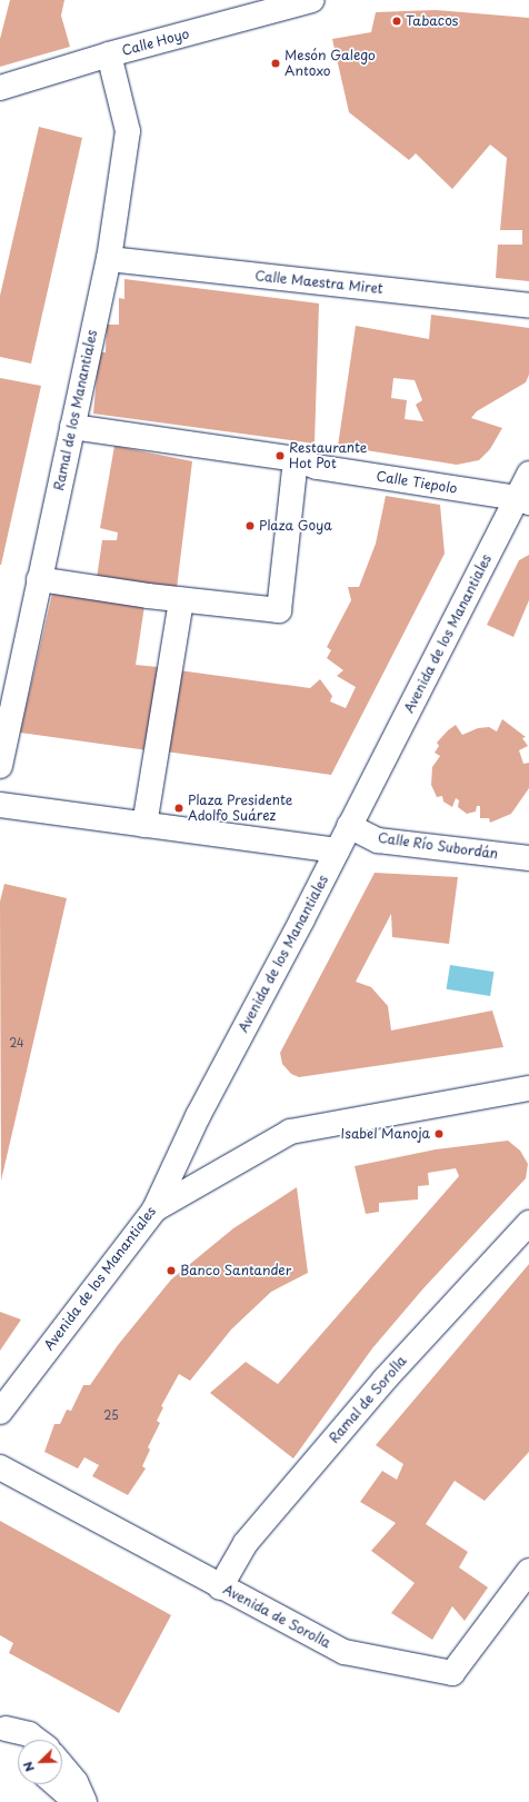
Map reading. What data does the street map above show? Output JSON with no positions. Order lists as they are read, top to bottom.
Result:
{
  "streets": {
    "street": [
      "Calle Hoyo",
      "Calle Maestra Miret",
      "Ramal de los Manantiales",
      "Calle Tiepolo",
      "Avenida de los Manantiales",
      "Calle Río Subordán",
      "Ramal de Sorolla",
      "Avenida de Sorolla"
    ]
  },
  "crossings": [
    ["Calle Hoyo", "Ramal de los Manantiales"],
    ["Calle Maestra Miret", "Ramal de los Manantiales"],
    ["Ramal de los Manantiales", "Calle Tiepolo"],
    ["Calle Tiepolo", "Avenida de los Manantiales"],
    ["Avenida de los Manantiales", "Calle Río Subordán"],
    ["Ramal de Sorolla", "Avenida de Sorolla"]
  ],
  "places": [
    "Tabacos",
    "Mesón Galego Antoxo",
    "Restaurante Hot Pot",
    "Plaza Goya",
    "Plaza Presidente Adolfo Suárez",
    "Isabel Manoja",
    "Banco Santander"
  ],
  "house_numbers": ["24", "25"],
  "north": "bottom left"
}
